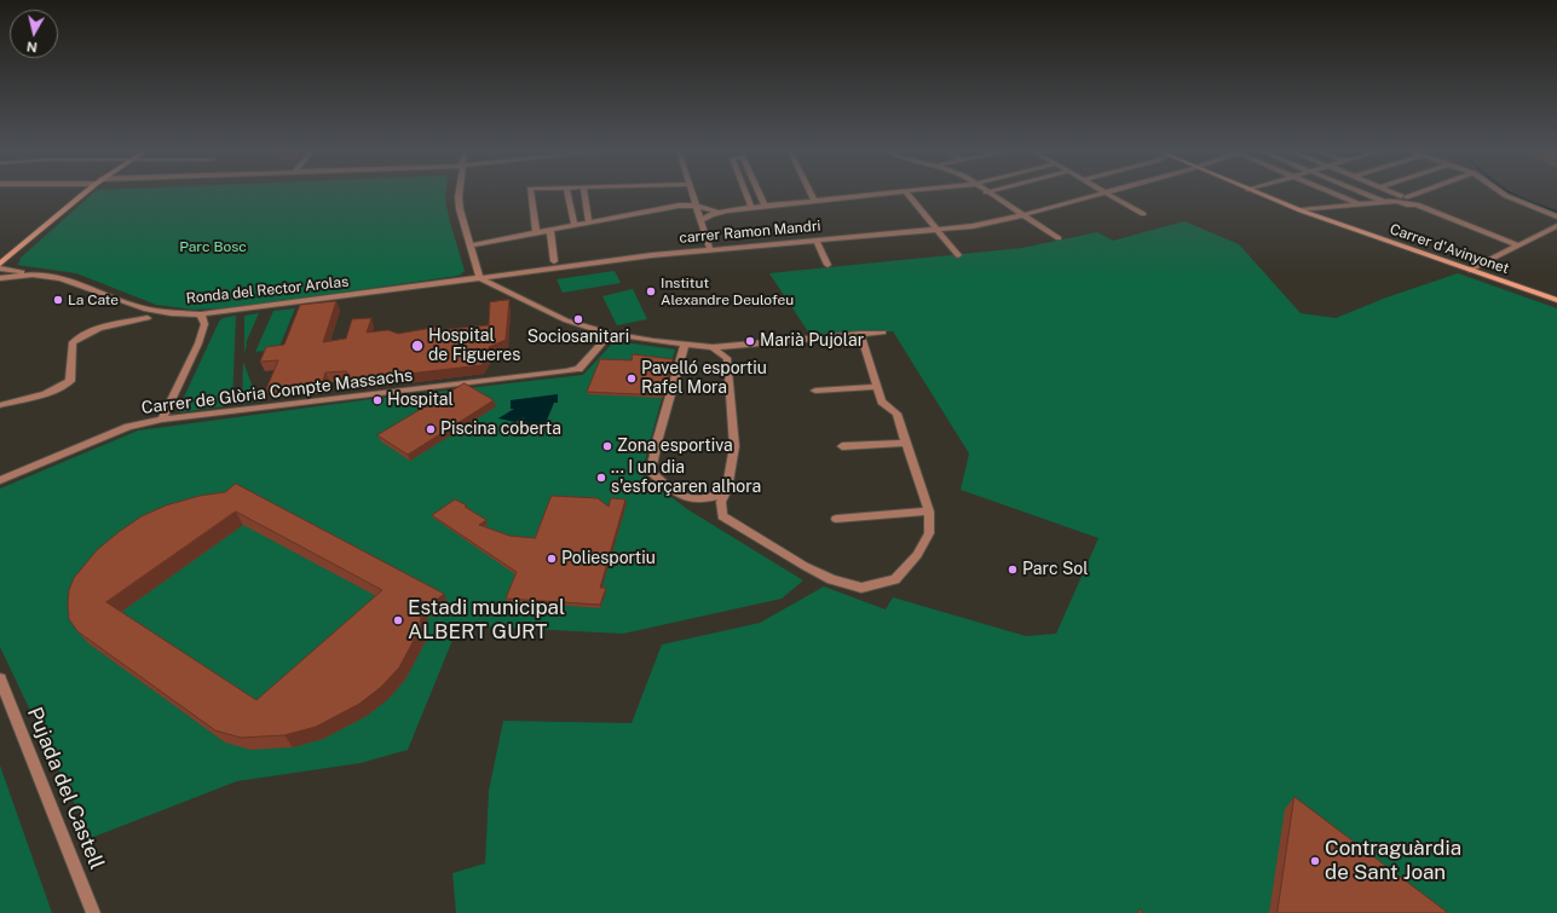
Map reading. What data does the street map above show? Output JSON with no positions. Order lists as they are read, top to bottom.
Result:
{
  "streets": {
    "street": [
      "carrer Ramon Mandri",
      "Carrer d'Avinyonet",
      "Ronda del Rector Arolas",
      "Carrer de Glòria Compte Massachs",
      "Pujada del Castell"
    ]
  },
  "crossings": [
    ["carrer Ramon Mandri", "Ronda del Rector Arolas"]
  ],
  "parks": ["Parc Bosc"],
  "places": [
    "Institut Alexandre Deulofeu",
    "La Cate",
    "Sociosanitari",
    "Marià Pujolar",
    "Hospital de Figueres",
    "Pavelló esportiu Rafel Mora",
    "Hospital",
    "Piscina coberta",
    "Zona esportiva",
    "... I un dia s'esforçaren alhora",
    "Poliesportiu",
    "Parc Sol",
    "Estadi municipal ALBERT GURT",
    "Contraguàrdia de Sant Joan"
  ],
  "north": "bottom"
}
